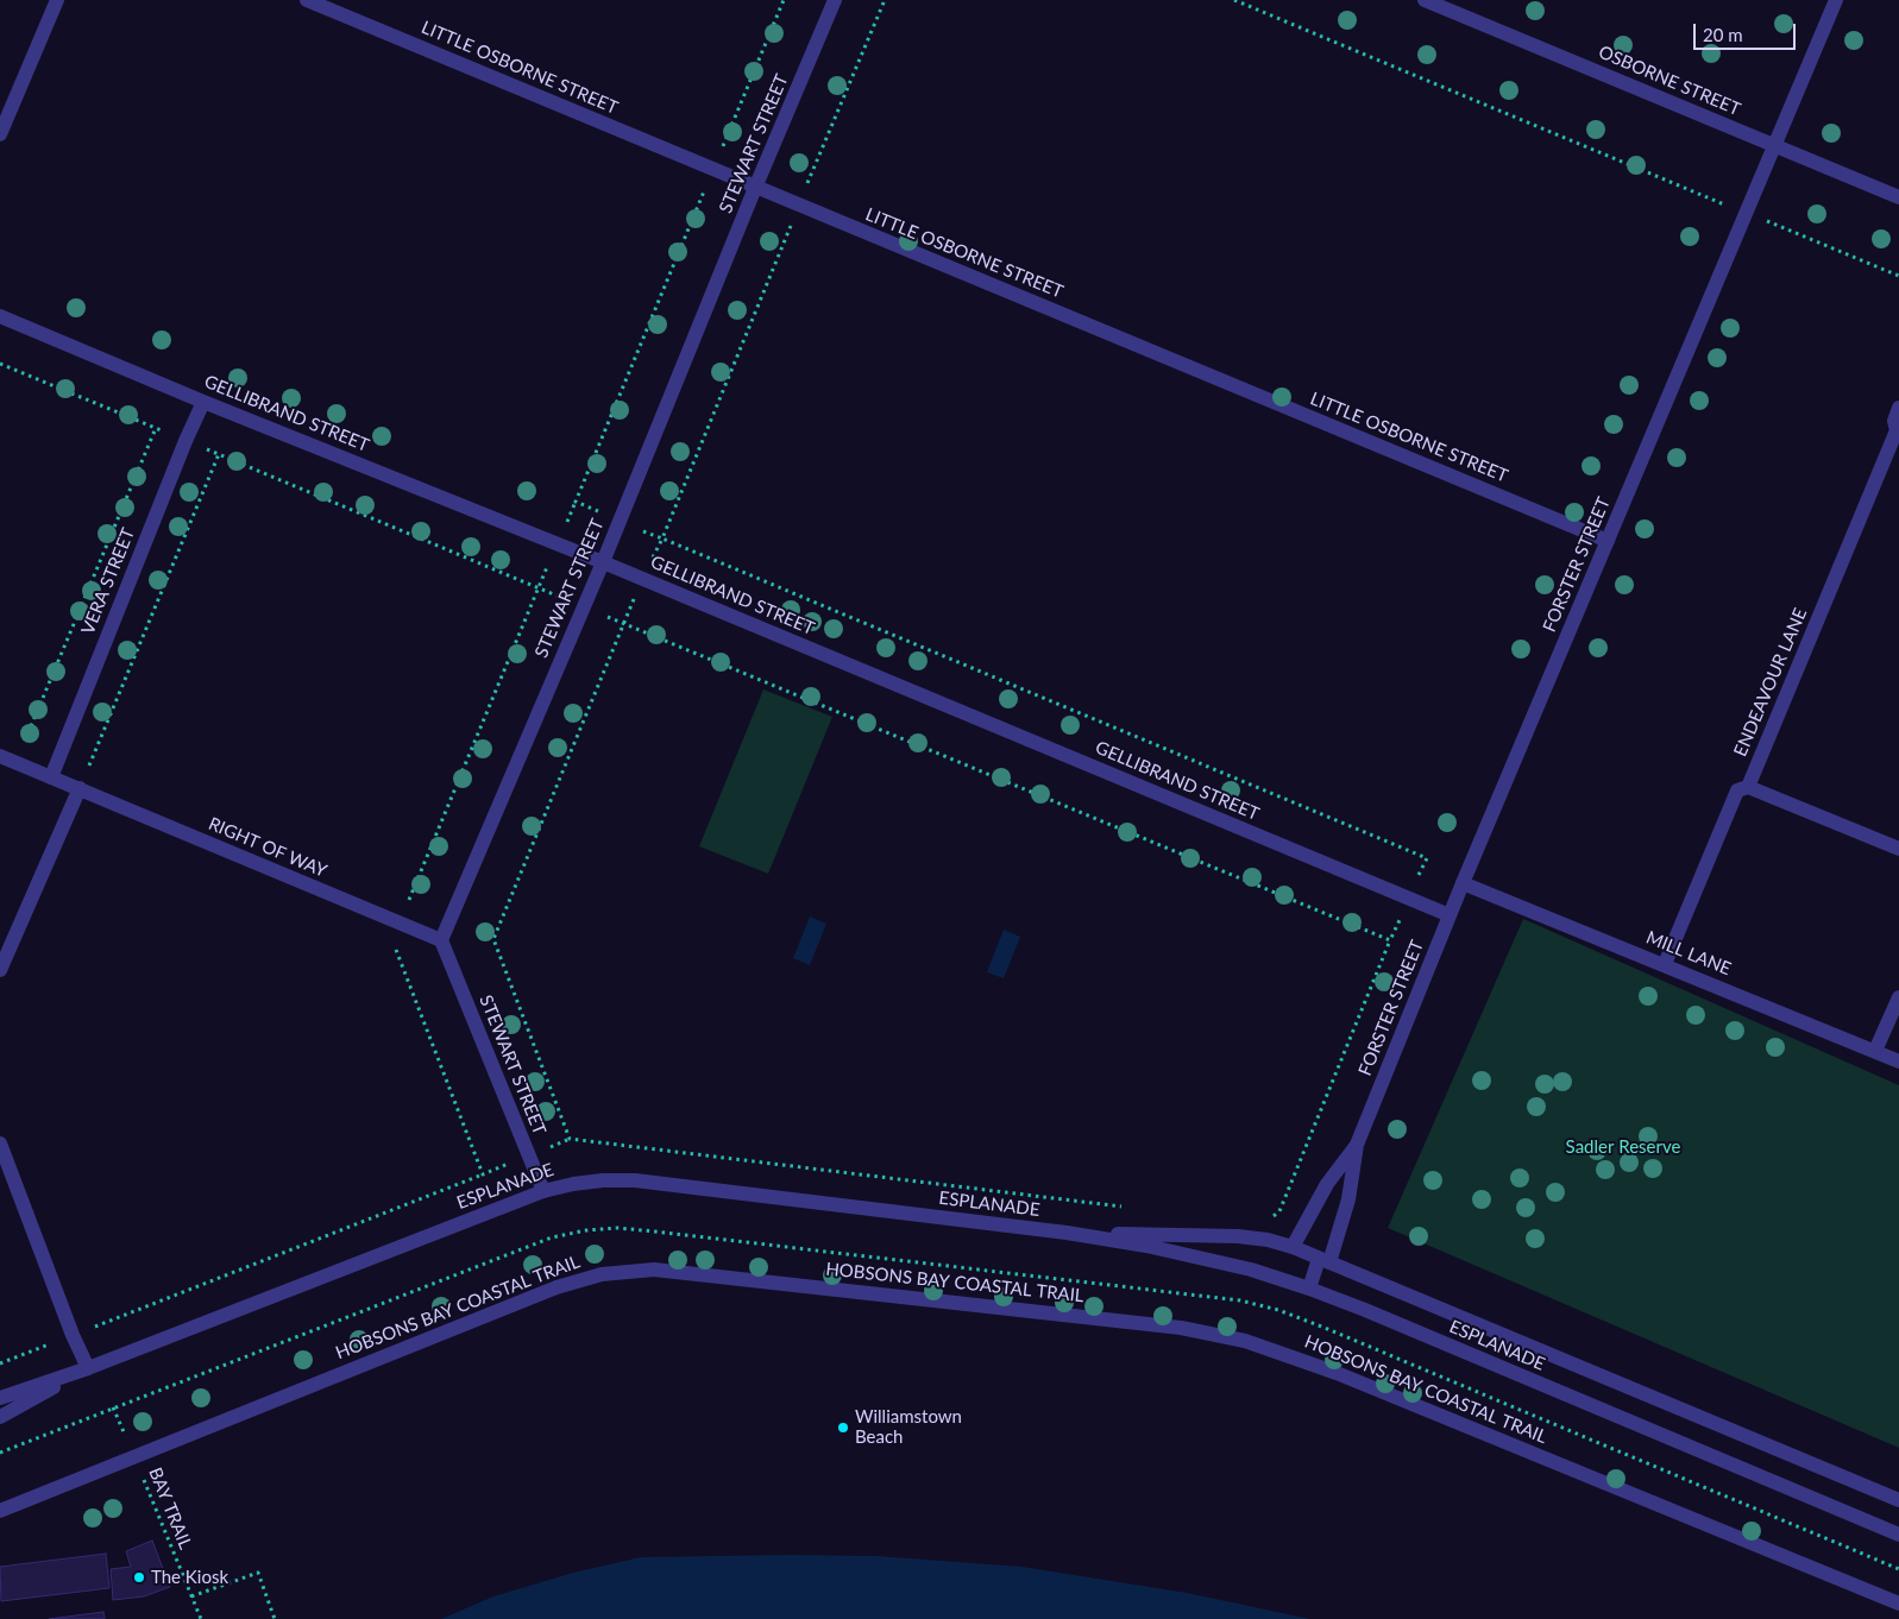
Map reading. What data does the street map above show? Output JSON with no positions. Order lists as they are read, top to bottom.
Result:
{
  "streets": {
    "street": [
      "LITTLE OSBORNE STREET",
      "OSBORNE STREET",
      "STEWART STREET",
      "GELLIBRAND STREET",
      "FORSTER STREET",
      "VERA STREET",
      "ENDEAVOUR LANE",
      "RIGHT OF WAY",
      "MILL LANE",
      "ESPLANADE",
      "HOBSONS BAY COASTAL TRAIL"
    ],
    "path": ["BAY TRAIL"]
  },
  "crossings": [
    ["LITTLE OSBORNE STREET", "STEWART STREET"],
    ["LITTLE OSBORNE STREET", "FORSTER STREET"],
    ["OSBORNE STREET", "FORSTER STREET"],
    ["STEWART STREET", "GELLIBRAND STREET"],
    ["STEWART STREET", "RIGHT OF WAY"],
    ["STEWART STREET", "ESPLANADE"],
    ["GELLIBRAND STREET", "FORSTER STREET"],
    ["GELLIBRAND STREET", "VERA STREET"],
    ["FORSTER STREET", "MILL LANE"],
    ["FORSTER STREET", "ESPLANADE"],
    ["VERA STREET", "RIGHT OF WAY"],
    ["ENDEAVOUR LANE", "MILL LANE"],
    ["HOBSONS BAY COASTAL TRAIL", "BAY TRAIL"]
  ],
  "parks": ["Sadler Reserve"],
  "places": ["Williamstown Beach", "The Kiosk"],
  "scale_bar": "20 m"
}
